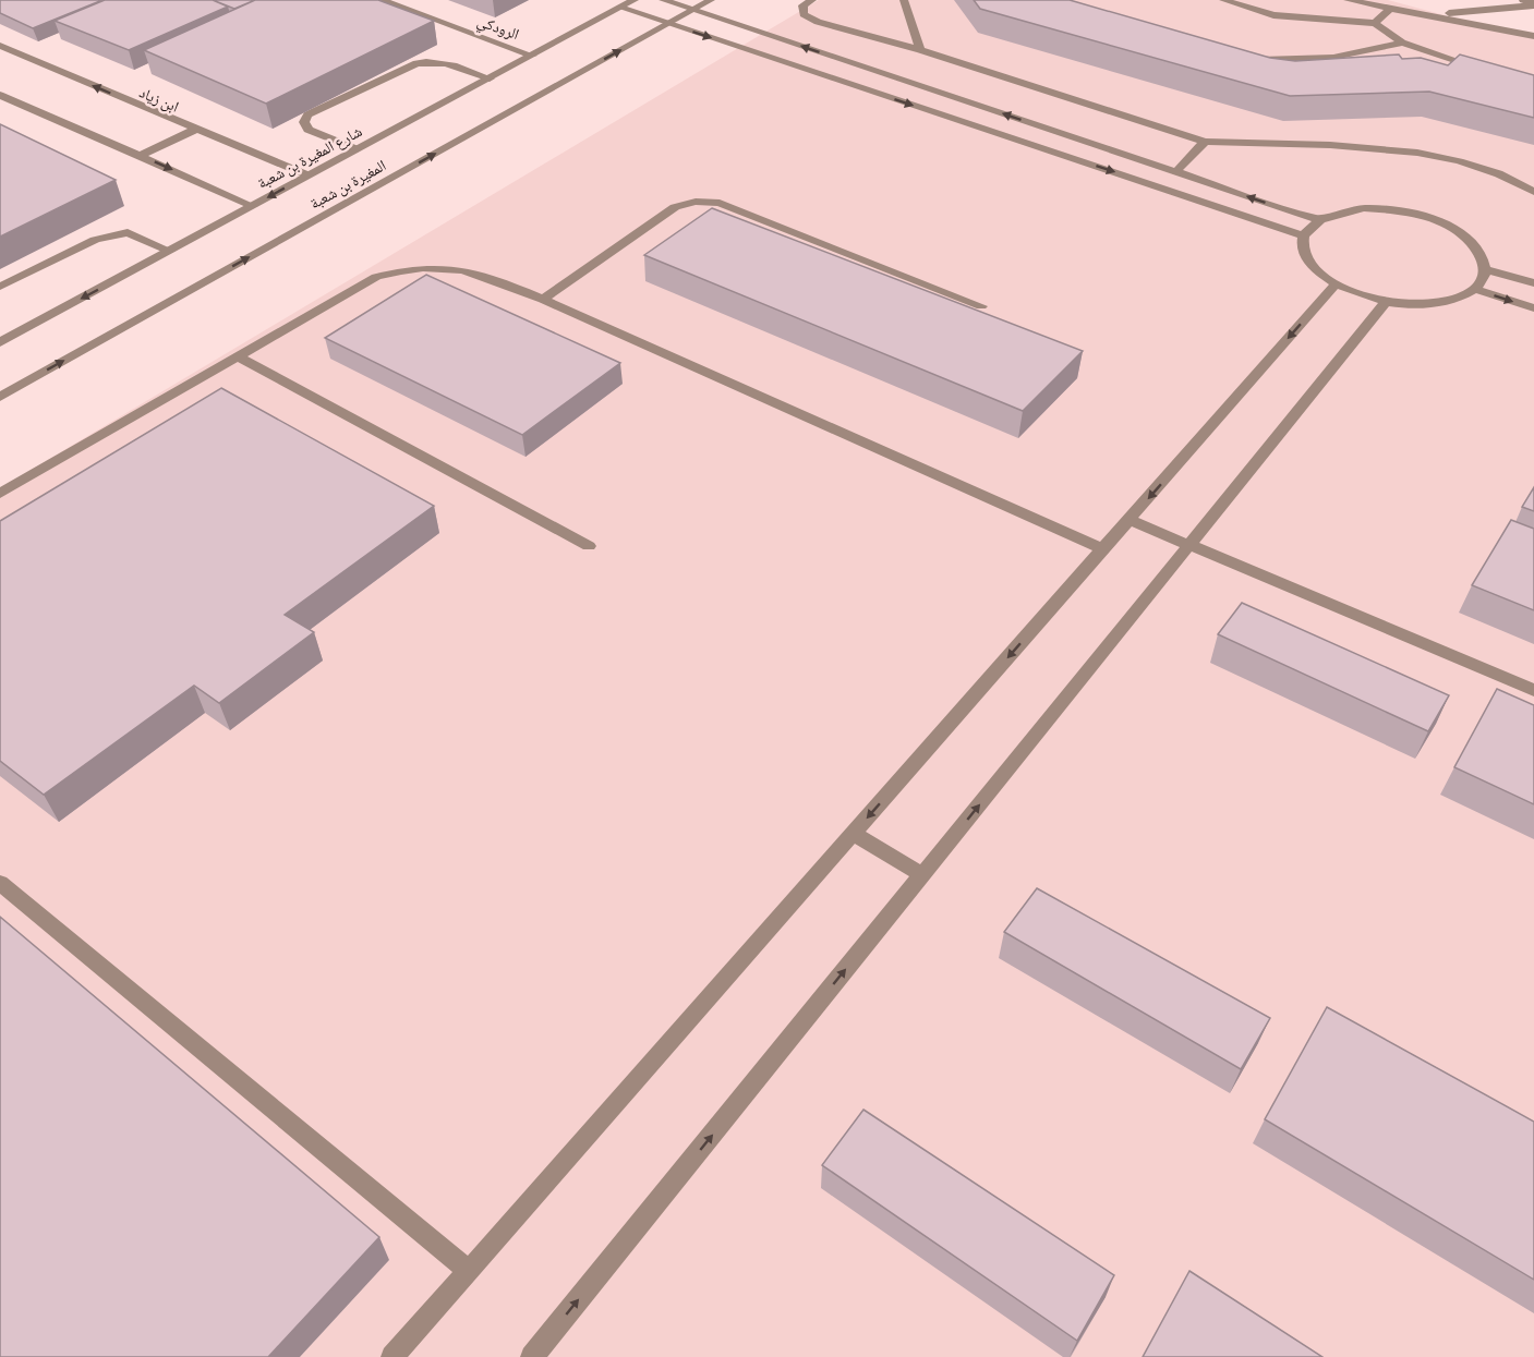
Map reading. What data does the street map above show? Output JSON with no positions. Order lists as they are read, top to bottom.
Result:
{
  "streets": {
    "street": [
      "الرودكي",
      "ابن زياد",
      "شارع المغيرة بن شعبة",
      "المغيرة بن شعبة"
    ]
  },
  "crossings": [
    ["الرودكي", "شارع المغيرة بن شعبة"],
    ["ابن زياد", "شارع المغيرة بن شعبة"]
  ]
}
